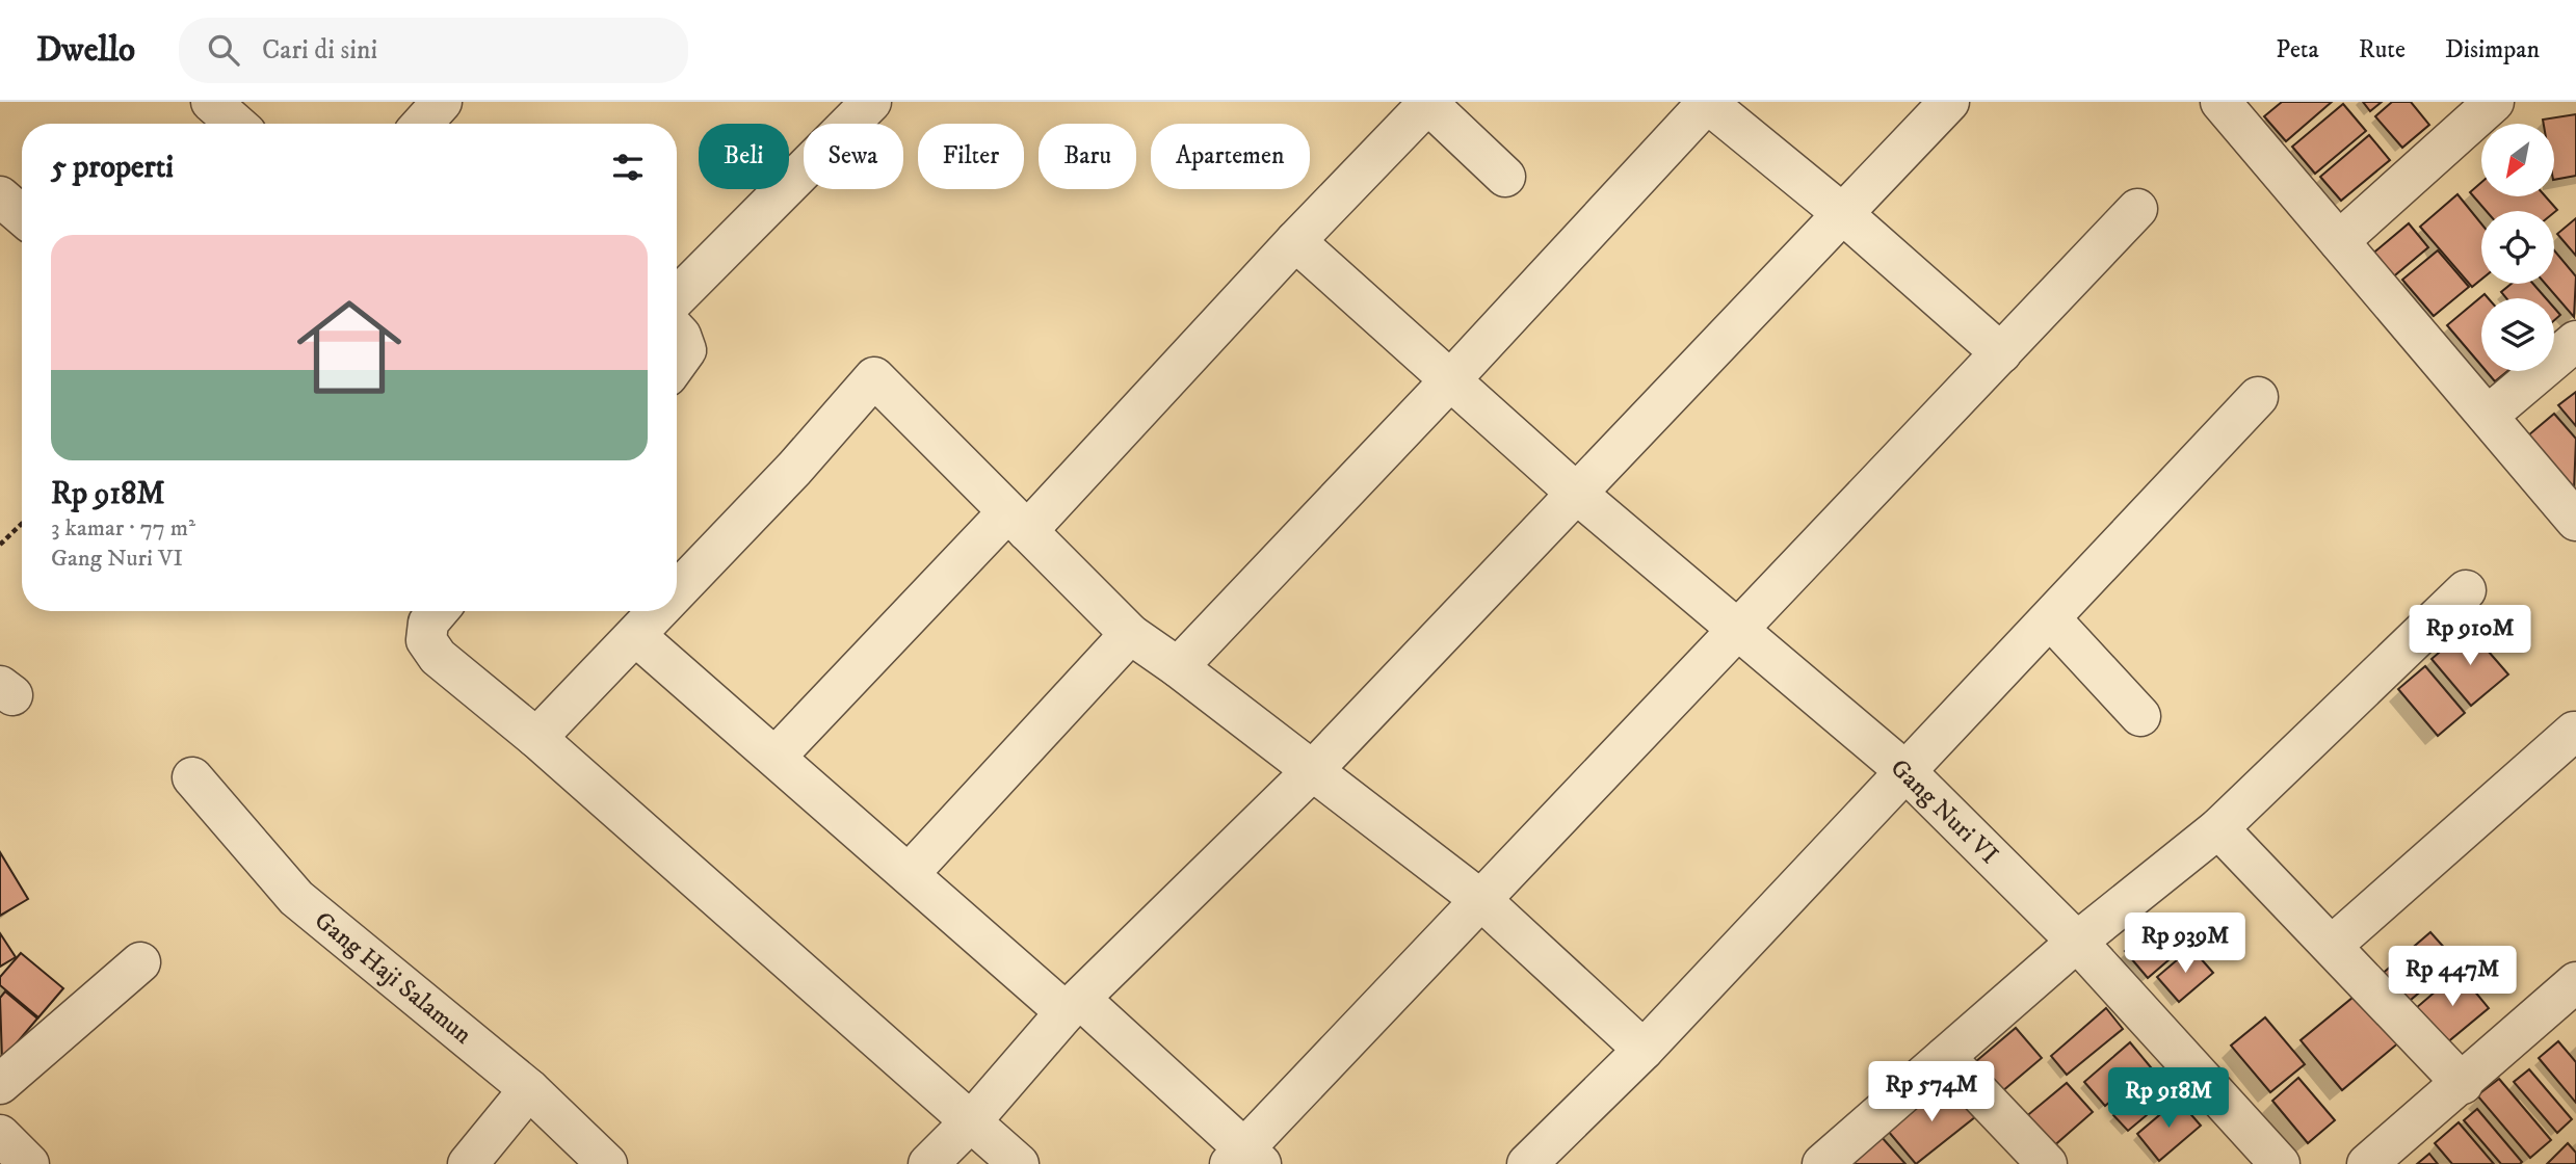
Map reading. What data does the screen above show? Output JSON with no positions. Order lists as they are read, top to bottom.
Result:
{
  "streets": {
    "street": ["Gang Nuri VI", "Gang Haji Salamun"]
  },
  "north": "bottom left",
  "page": {
    "header": "Dwello",
    "search": "Cari di sini",
    "nav": ["Peta", "Rute", "Disimpan"],
    "chip": [
      "Beli",
      "Sewa",
      "Filter",
      "Baru",
      "Apartemen"
    ],
    "heading": "5 properti",
    "list": [
      {
        "name": "Rp 918M",
        "note": "3 kamar · 77 m² · Gang Nuri VI"
      }
    ],
    "price": [
      "Rp 910M",
      "Rp 939M",
      "Rp 447M",
      "Rp 574M",
      "Rp 918M"
    ]
  }
}
